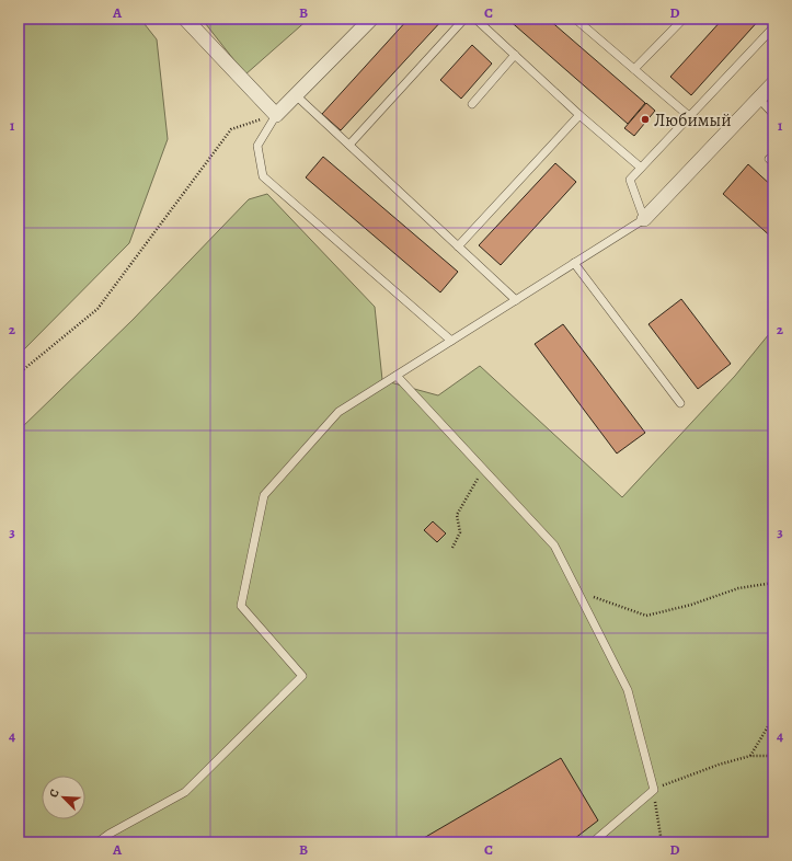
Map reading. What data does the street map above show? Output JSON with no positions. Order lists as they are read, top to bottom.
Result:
{
  "places": ["Любимый"],
  "north": "top left",
  "grid": {
    "columns": [
      "A",
      "B",
      "C",
      "D"
    ],
    "rows": [
      "1",
      "2",
      "3",
      "4"
    ]
  }
}
